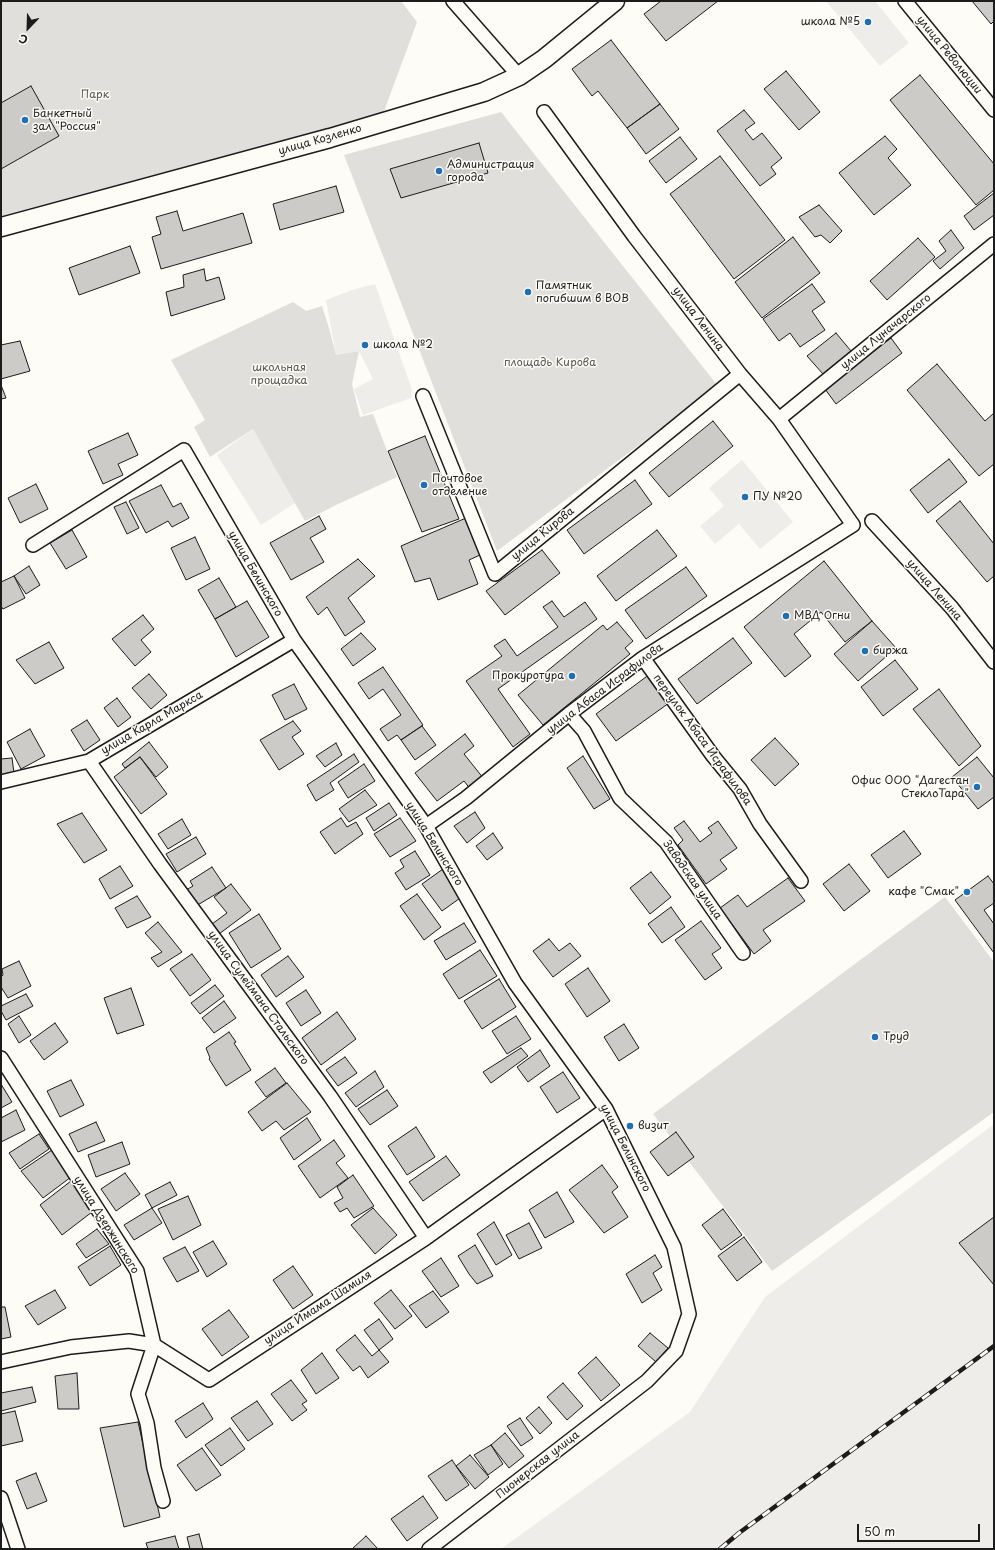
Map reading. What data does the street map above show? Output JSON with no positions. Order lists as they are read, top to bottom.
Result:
{
  "streets": {
    "street": [
      "улица Революции",
      "улица Козленко",
      "улица Ленина",
      "улица Луначарского",
      "улица Кирова",
      "улица Белинского",
      "улица Абаса Исрафилова",
      "улица Карла Маркса",
      "переулок Абаса Исрафилова",
      "Заводская улица",
      "улица Сулеймана Стальского",
      "улица Дзержинского",
      "улица Имама Шамиля",
      "Пионерская улица"
    ]
  },
  "crossings": [
    ["улица Ленина", "улица Луначарского"],
    ["улица Ленина", "улица Кирова"],
    ["улица Ленина", "улица Абаса Исрафилова"],
    ["улица Белинского", "улица Абаса Исрафилова"],
    ["улица Белинского", "улица Карла Маркса"],
    ["улица Белинского", "улица Имама Шамиля"],
    ["улица Белинского", "Пионерская улица"],
    ["улица Абаса Исрафилова", "переулок Абаса Исрафилова"],
    ["улица Абаса Исрафилова", "Заводская улица"],
    ["улица Карла Маркса", "улица Сулеймана Стальского"],
    ["улица Сулеймана Стальского", "улица Имама Шамиля"],
    ["улица Дзержинского", "улица Имама Шамиля"]
  ],
  "parks": ["Парк", "площадь Кирова", "школьная прощадка"],
  "places": [
    "школа №5",
    "Банкетный зал \"Россия\"",
    "Администрация города",
    "Памятник погибшим в ВОВ",
    "школа №2",
    "Почтовое отделение",
    "ПУ №20",
    "МВД Огни",
    "биржа",
    "Прокуротура",
    "Офис ООО \"Дагестан СтеклоТара\"",
    "кафе \"Смак\"",
    "Труд",
    "визит"
  ],
  "scale_bar": "50 m",
  "north": "bottom left"
}
